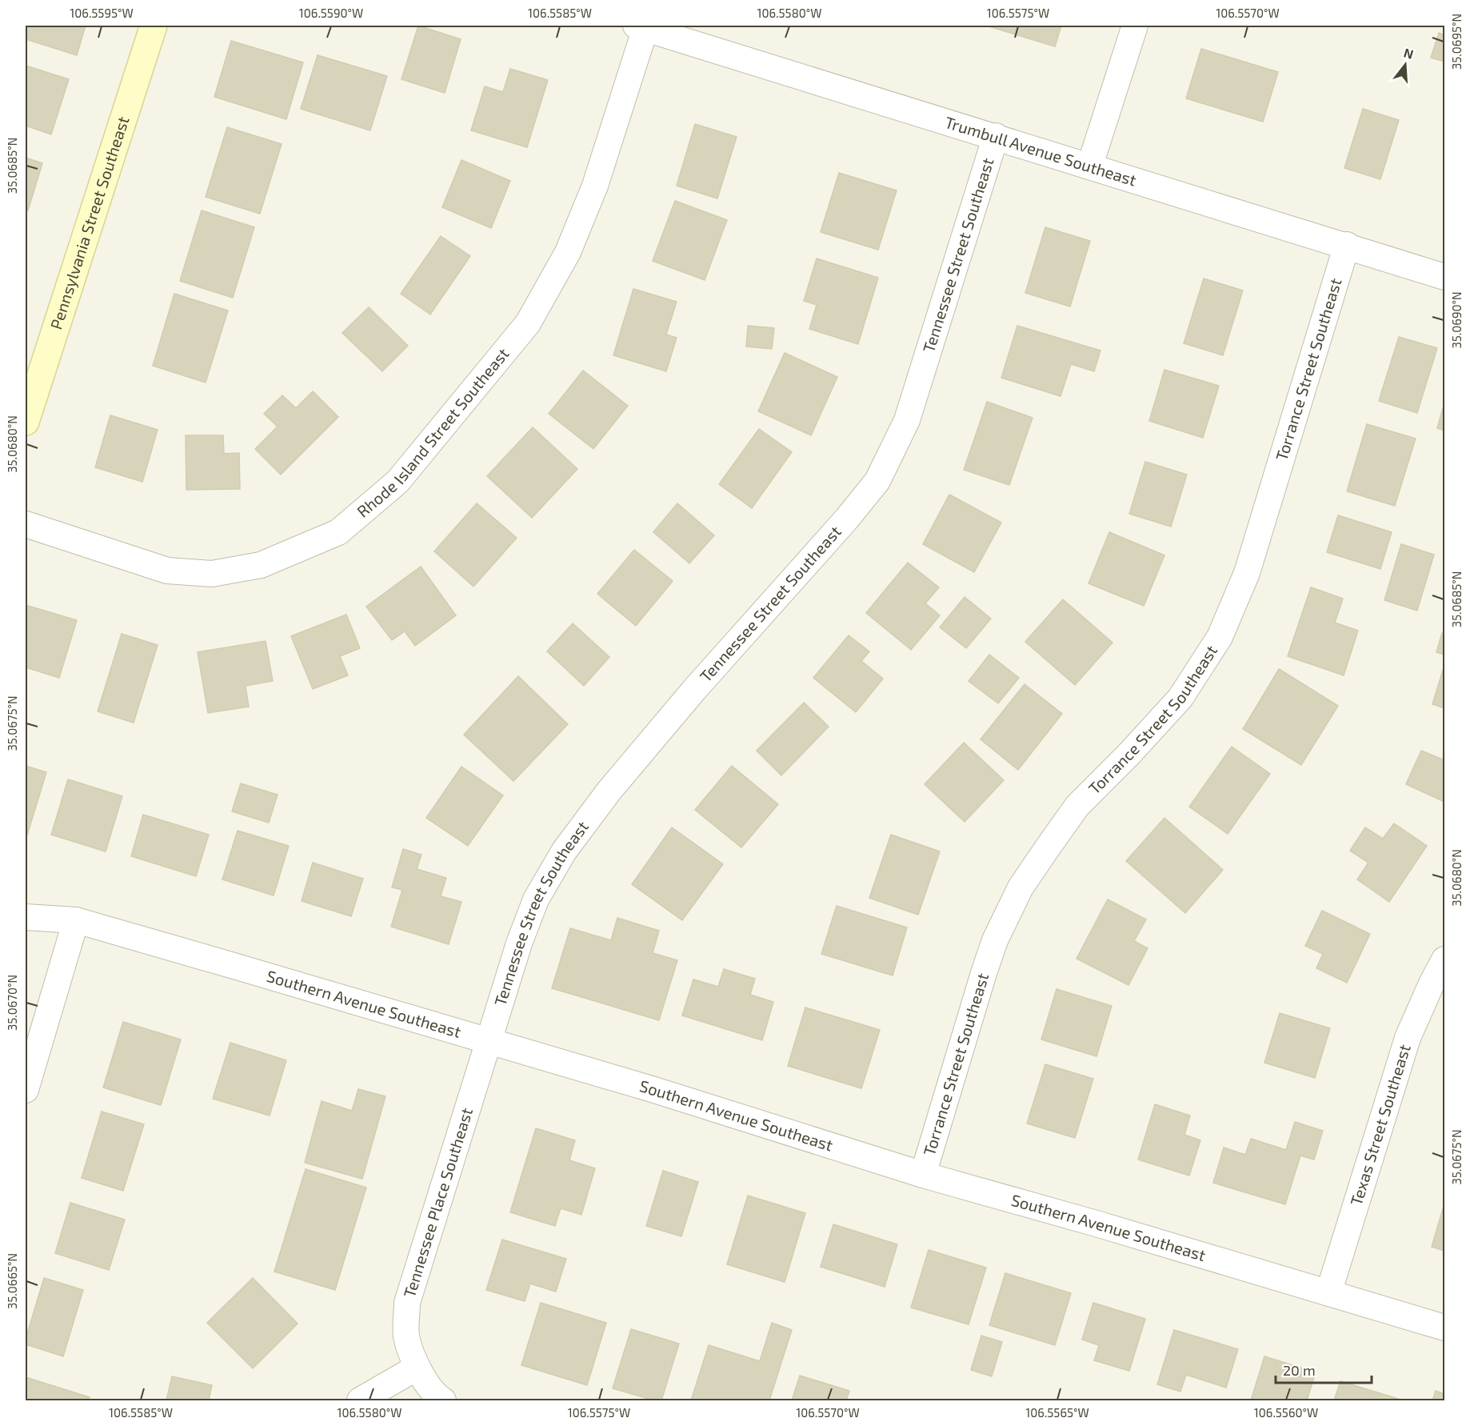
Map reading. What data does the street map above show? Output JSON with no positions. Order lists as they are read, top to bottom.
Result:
{
  "streets": {
    "street": [
      "Trumbull Avenue Southeast",
      "Pennsylvania Street Southeast",
      "Tennessee Street Southeast",
      "Torrance Street Southeast",
      "Rhode Island Street Southeast",
      "Southern Avenue Southeast",
      "Texas Street Southeast",
      "Tennessee Place Southeast"
    ]
  },
  "crossings": [
    ["Trumbull Avenue Southeast", "Tennessee Street Southeast"],
    ["Trumbull Avenue Southeast", "Torrance Street Southeast"],
    ["Trumbull Avenue Southeast", "Rhode Island Street Southeast"],
    ["Tennessee Street Southeast", "Southern Avenue Southeast"],
    ["Tennessee Street Southeast", "Tennessee Place Southeast"],
    ["Torrance Street Southeast", "Southern Avenue Southeast"],
    ["Southern Avenue Southeast", "Texas Street Southeast"],
    ["Southern Avenue Southeast", "Tennessee Place Southeast"]
  ],
  "scale_bar": "20 m",
  "north": "top",
  "coordinates": [
    "106.5595°W",
    "106.5590°W",
    "106.5585°W",
    "106.5580°W",
    "106.5575°W",
    "106.5570°W",
    "35.0695°N",
    "35.0685°N",
    "35.0690°N",
    "35.0680°N",
    "35.0675°N",
    "35.0670°N",
    "35.0665°N",
    "106.5565°W",
    "106.5560°W"
  ]
}
